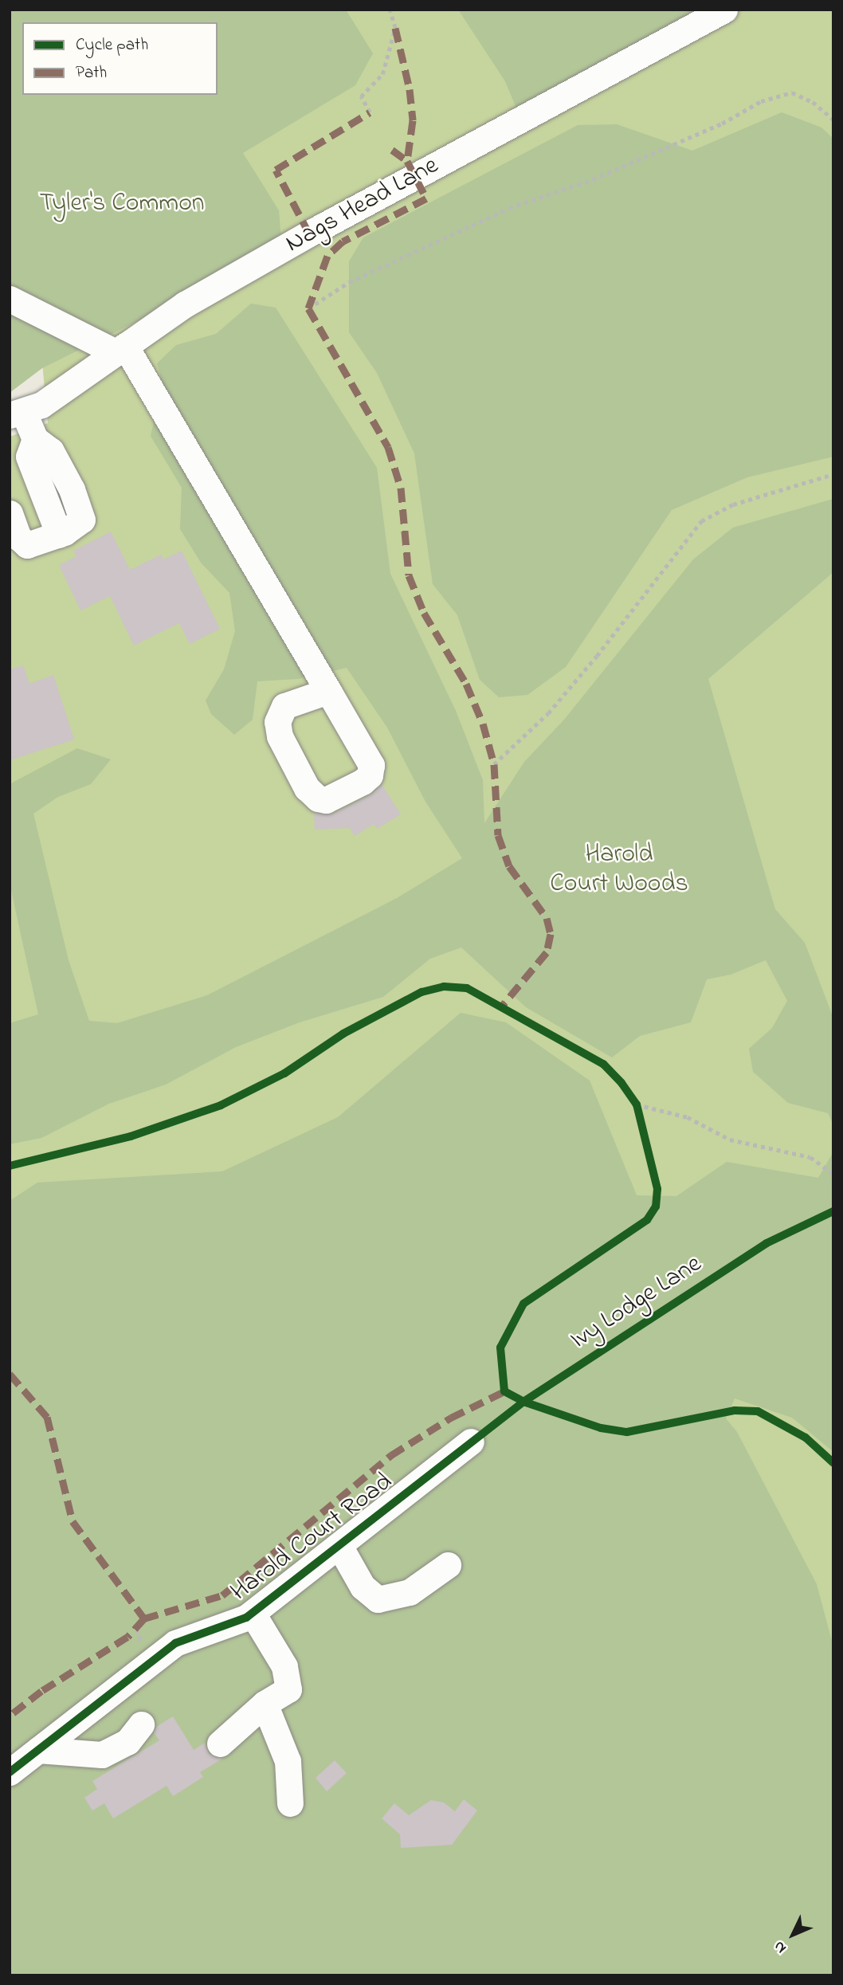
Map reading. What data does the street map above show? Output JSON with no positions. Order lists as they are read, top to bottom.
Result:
{
  "streets": {
    "street": ["Nags Head Lane", "Harold Court Road"],
    "cycle path": ["Ivy Lodge Lane"]
  },
  "parks": ["Tyler's Common", "Harold Court Woods"],
  "legend": ["Cycle path", "Path"],
  "north": "bottom left"
}
